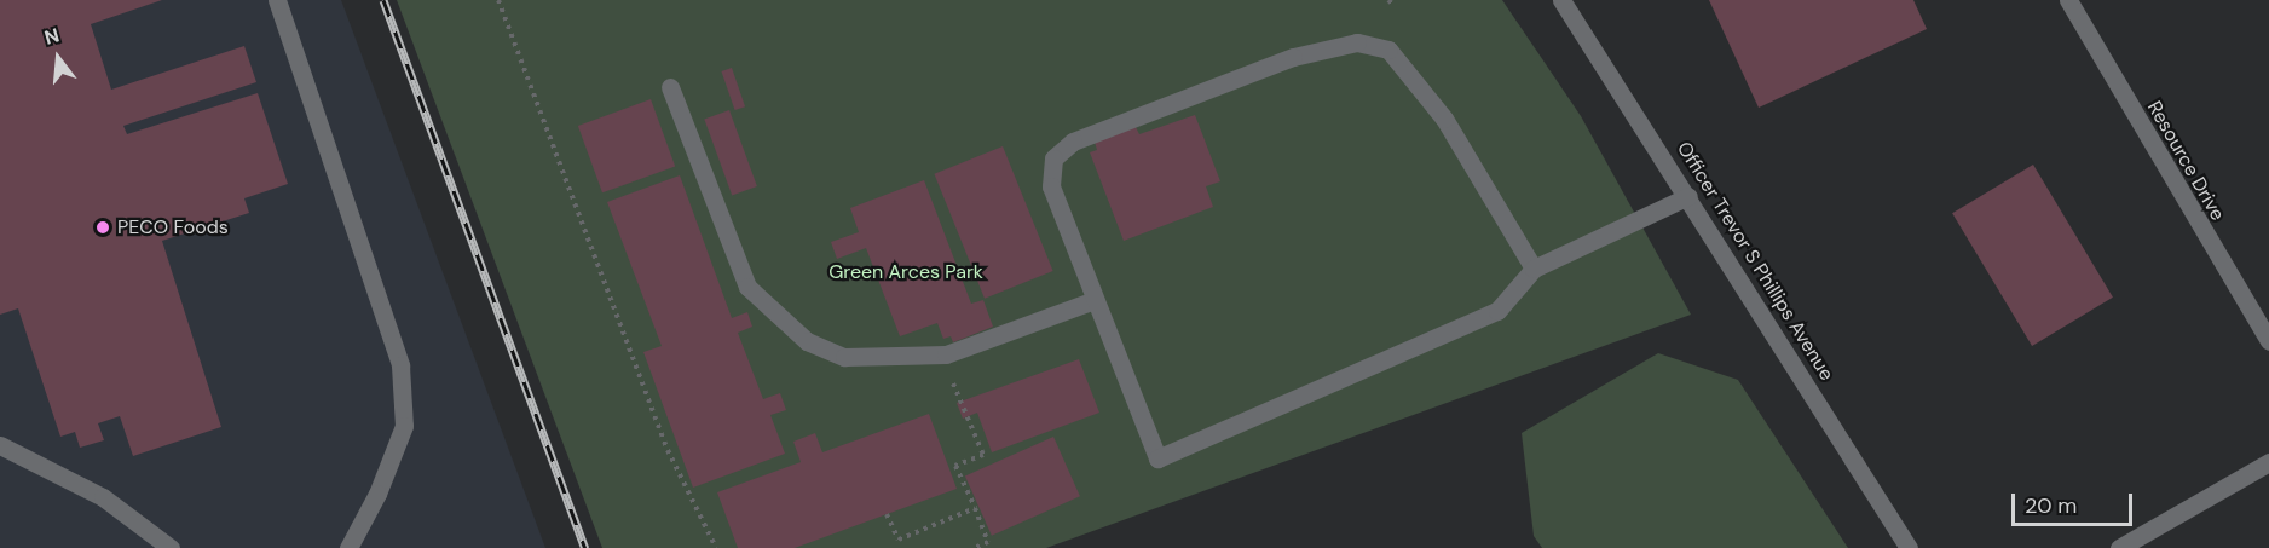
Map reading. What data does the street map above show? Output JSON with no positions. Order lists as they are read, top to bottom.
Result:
{
  "streets": {
    "street": ["Resource Drive", "Officer Trevor S Phillips Avenue"]
  },
  "parks": ["Green Arces Park"],
  "places": ["PECO Foods"],
  "scale_bar": "20 m",
  "north": "top"
}
